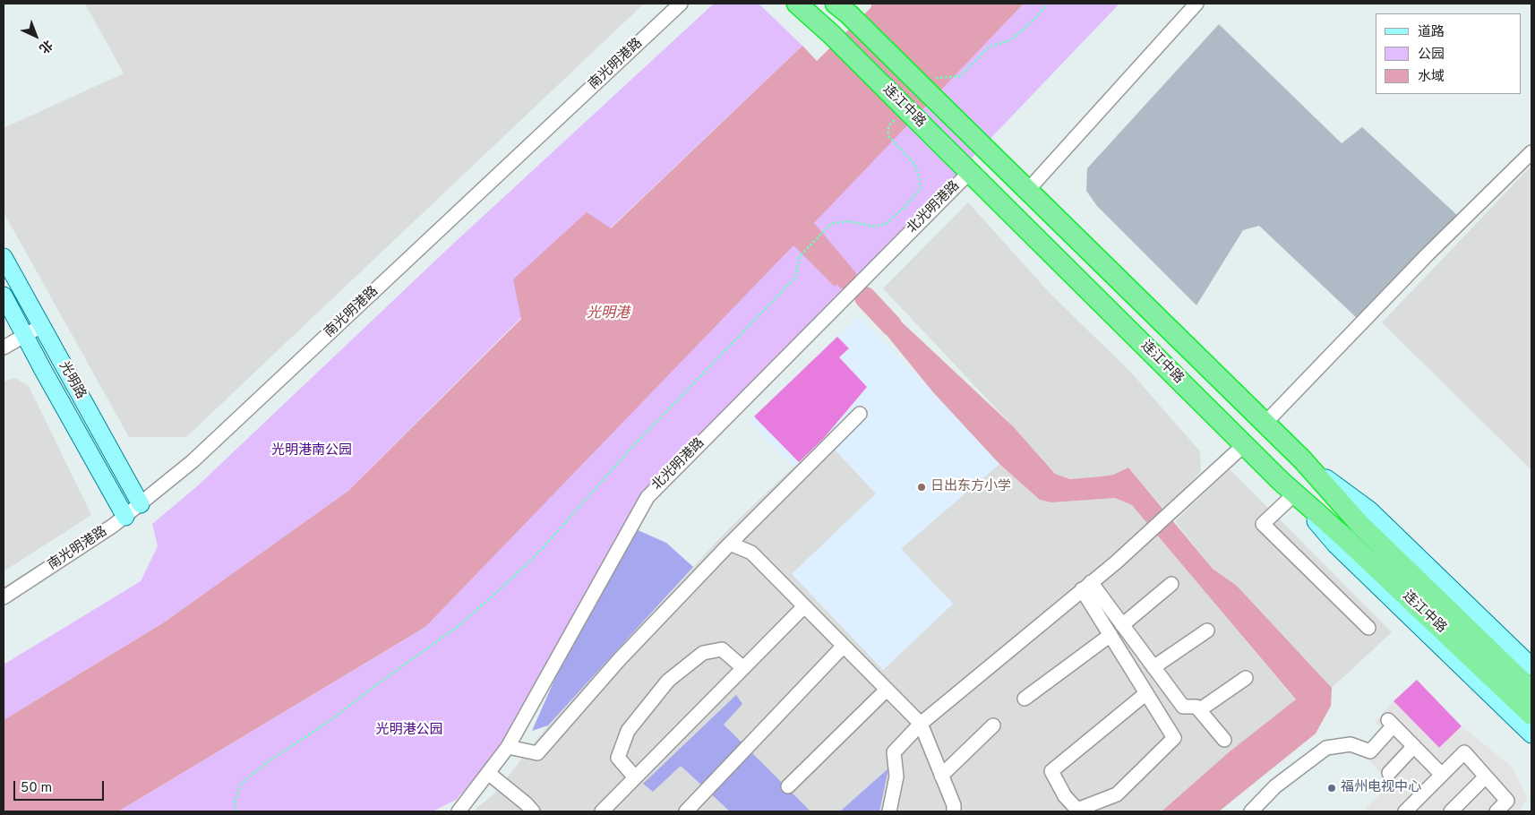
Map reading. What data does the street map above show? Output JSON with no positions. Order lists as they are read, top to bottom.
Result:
{
  "streets": {
    "highway": ["连江中路"],
    "main road": ["光明路"],
    "street": ["南光明港路", "北光明港路"]
  },
  "crossings": [
    ["南光明港路", "光明路"],
    ["连江中路", "北光明港路"]
  ],
  "water": ["光明港"],
  "parks": ["光明港南公园", "光明港公园"],
  "places": ["日出东方小学", "福州电视中心"],
  "legend": ["道路", "公园", "水域"],
  "scale_bar": "50 m",
  "north": "bottom right"
}
